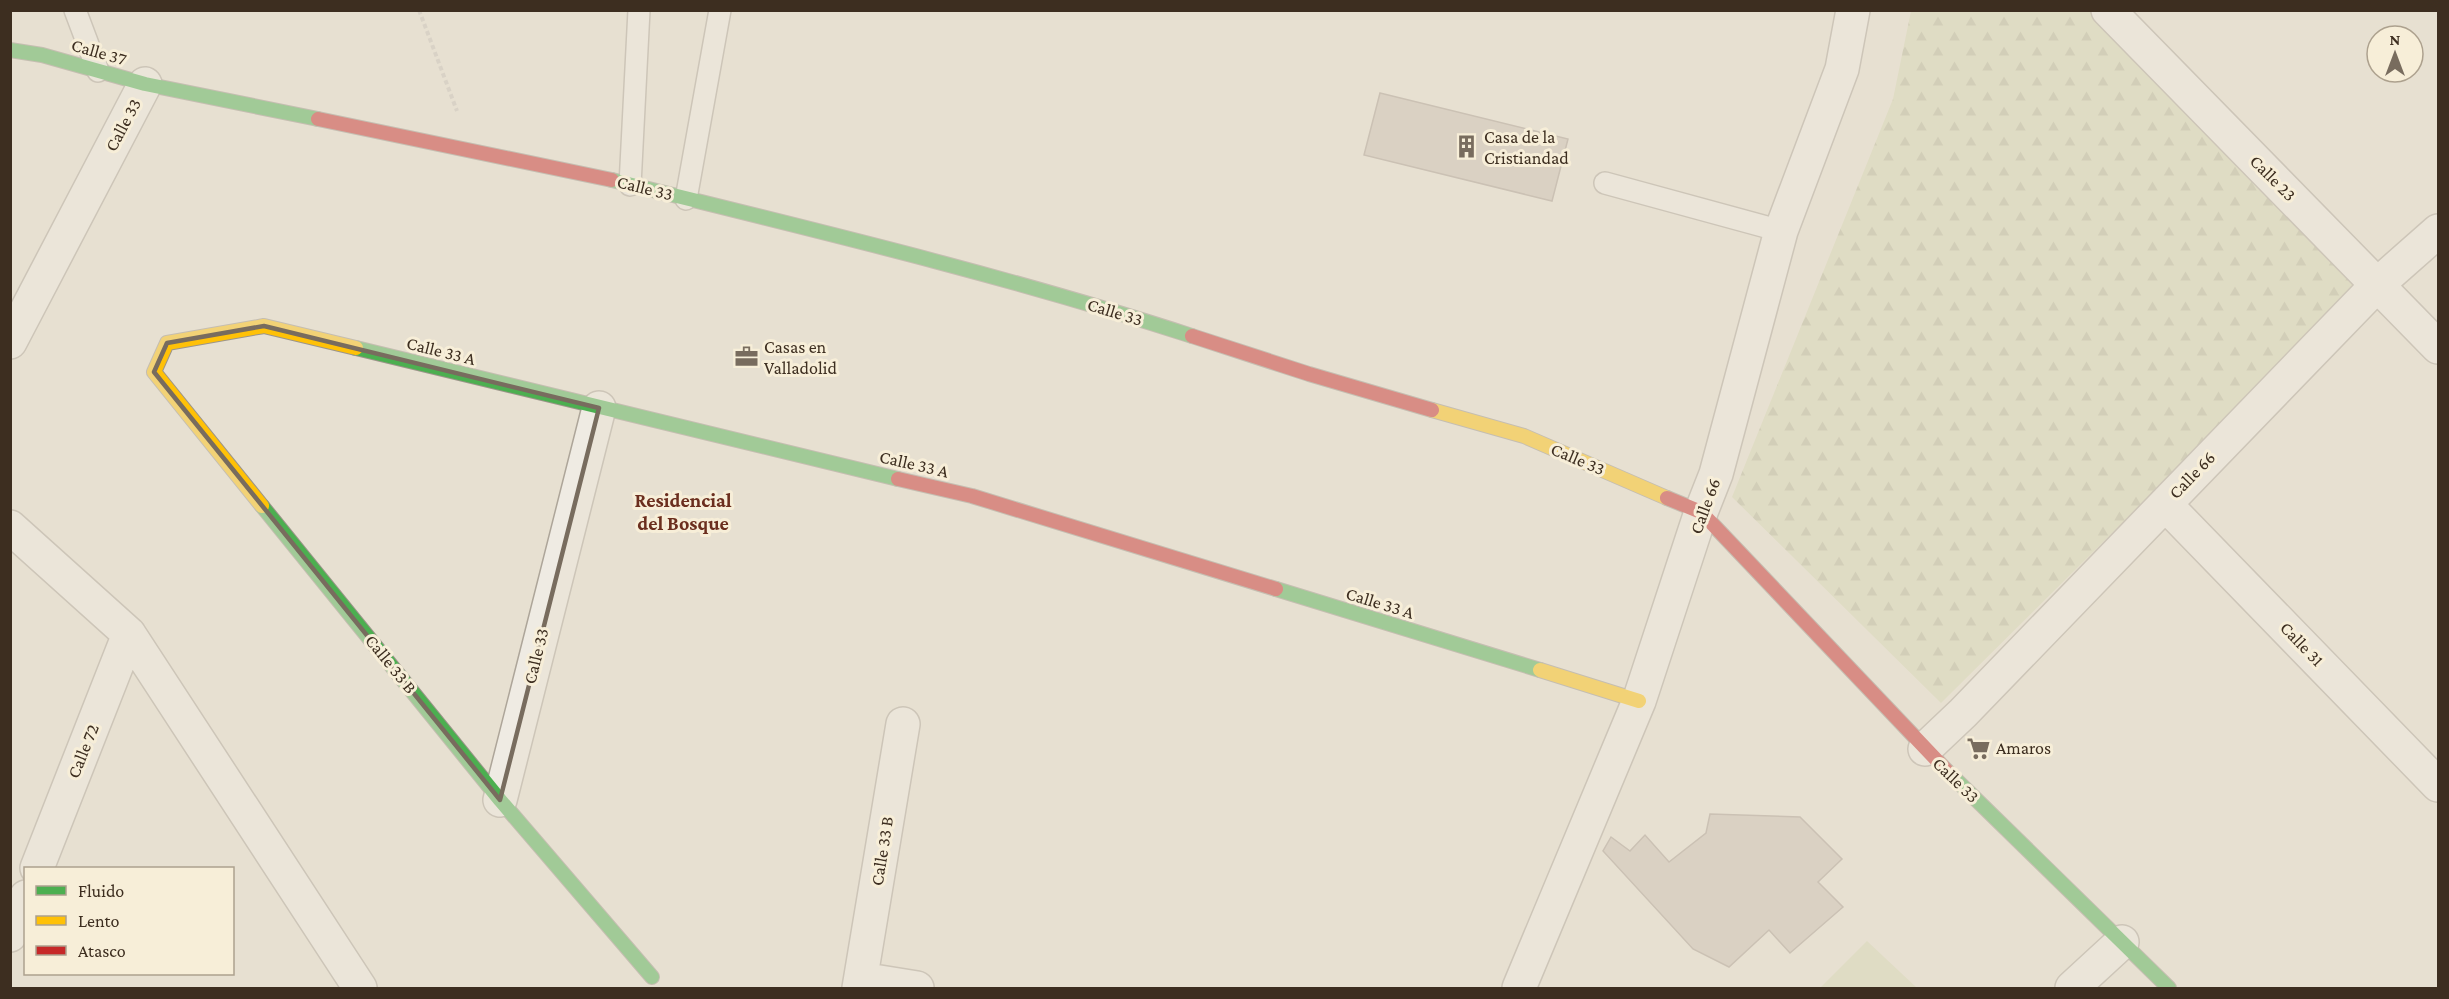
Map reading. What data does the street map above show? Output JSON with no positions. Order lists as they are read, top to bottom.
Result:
{
  "streets": {
    "street": [
      "Calle 37",
      "Calle 33",
      "Calle 23",
      "Calle 33 A",
      "Calle 66",
      "Calle 31",
      "Calle 33 B",
      "Calle 72"
    ]
  },
  "crossings": [
    ["Calle 37", "Calle 33"],
    ["Calle 33", "Calle 33 A"],
    ["Calle 33", "Calle 66"],
    ["Calle 33", "Calle 33 B"],
    ["Calle 23", "Calle 66"],
    ["Calle 33 A", "Calle 66"],
    ["Calle 33 A", "Calle 33 B"],
    ["Calle 66", "Calle 31"]
  ],
  "districts": ["Residencial del Bosque"],
  "places": {
    "building": ["Casa de la Cristiandad"],
    "office": ["Casas en Valladolid"],
    "supermarket": ["Amaros"]
  },
  "legend": ["Fluido", "Lento", "Atasco"],
  "north": "top"
}
